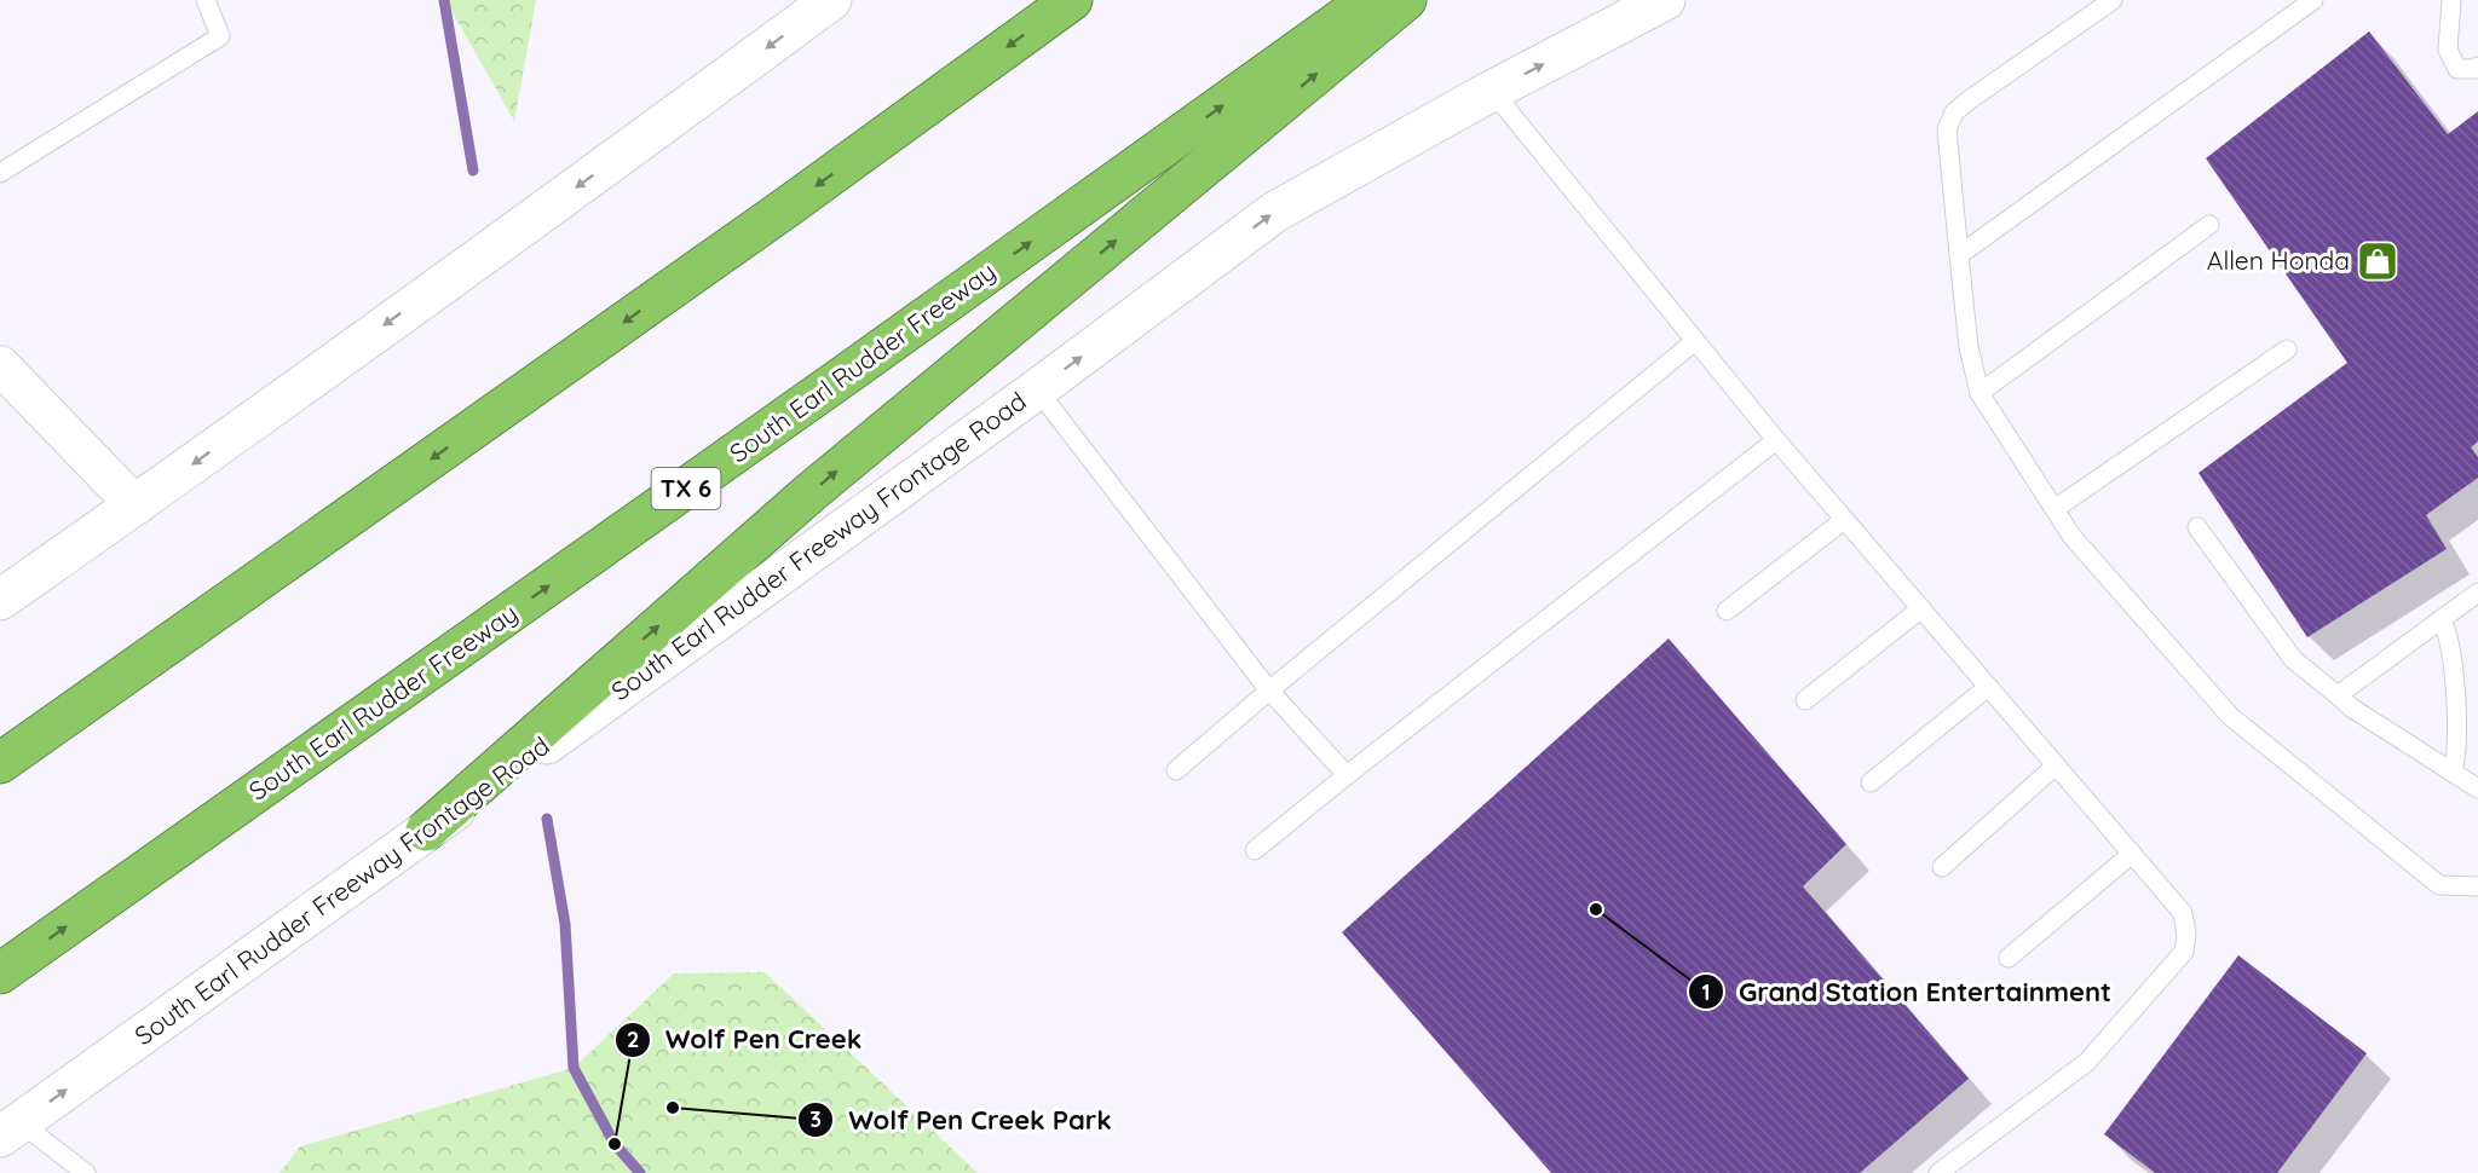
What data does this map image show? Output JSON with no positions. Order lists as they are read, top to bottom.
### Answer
{
  "streets": {
    "highway": ["South Earl Rudder Freeway", "TX 6"],
    "main road": ["South Earl Rudder Freeway Frontage Road"]
  },
  "one_way": ["South Earl Rudder Freeway Frontage Road"],
  "places": {
    "shop": ["Allen Honda"],
    "other": ["Grand Station Entertainment", "Wolf Pen Creek Park", "Wolf Pen Creek"]
  }
}
